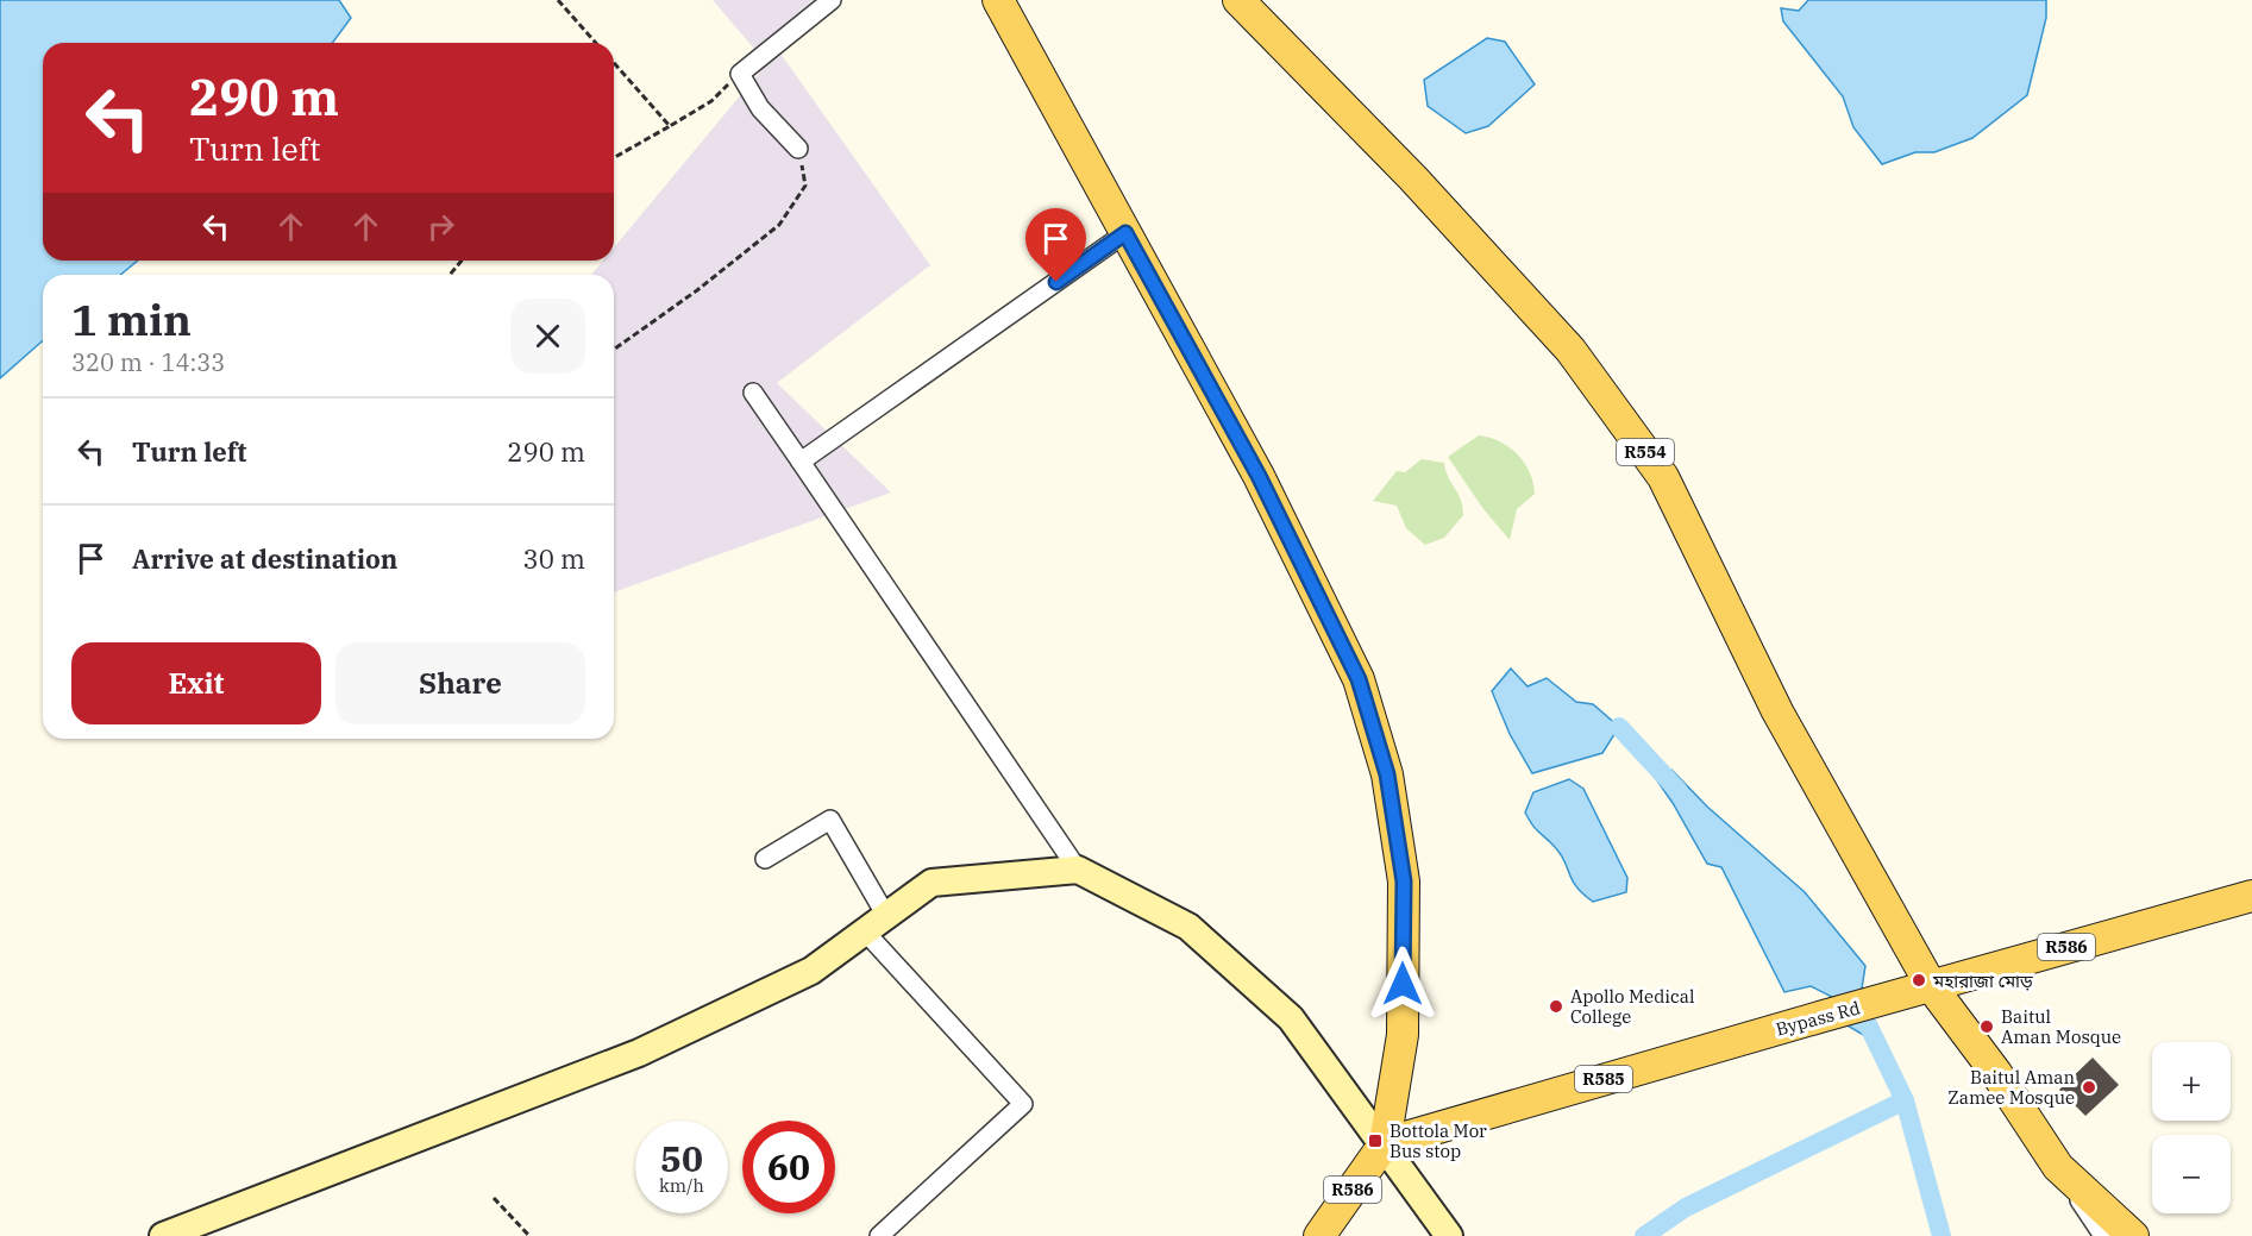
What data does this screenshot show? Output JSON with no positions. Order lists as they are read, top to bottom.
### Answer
{
  "streets": {
    "main road": [
      "R554",
      "R586",
      "Bypass Rd",
      "R585"
    ]
  },
  "crossings": [
    ["R554", "Bypass Rd"],
    ["R586", "Bypass Rd"]
  ],
  "places": {
    "other": [
      "মহারাজা মোড়",
      "Apollo Medical College",
      "Baitul Aman Mosque",
      "Baitul Aman Zamee Mosque"
    ],
    "transit": ["Bottola Mor Bus stop"]
  },
  "page": {
    "turn": ["290 m", "Turn left"],
    "heading": ["1 min", "320 m · 14:33"],
    "list": [
      {
        "name": "Turn left",
        "value": "290 m"
      },
      {
        "name": "Arrive at destination",
        "value": "30 m"
      }
    ],
    "buttons": ["Exit", "Share"],
    "map_buttons": ["+", "−"],
    "speed": "50 km/h",
    "limit": "60"
  }
}
